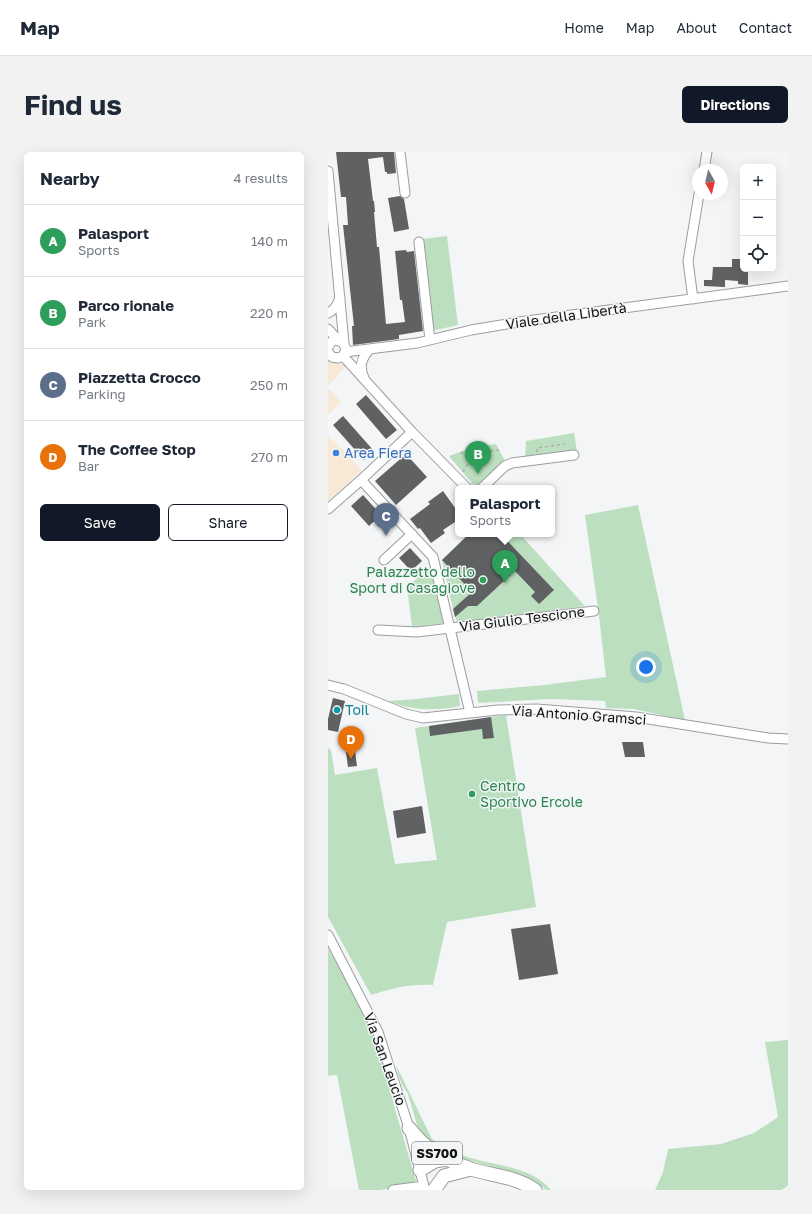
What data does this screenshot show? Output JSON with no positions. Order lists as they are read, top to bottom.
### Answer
{
  "streets": {
    "highway": ["SS700"],
    "street": [
      "Viale della Libertà",
      "Via Giulio Tescione",
      "Via Antonio Gramsci",
      "Via San Leucio"
    ]
  },
  "crossings": [
    ["Via Giulio Tescione", "Via Antonio Gramsci"],
    ["Via San Leucio", "SS700"]
  ],
  "places": [
    "Area Fiera",
    "Palazzetto dello Sport di Casagiove",
    "Toil",
    "Centro Sportivo Ercole"
  ],
  "north": "bottom",
  "page": {
    "header": "Map",
    "nav": [
      "Home",
      "Map",
      "About",
      "Contact"
    ],
    "buttons": [
      "Directions",
      ["Save", "Share"]
    ],
    "title": "Find us",
    "heading": ["Nearby", "4 results"],
    "map_buttons": ["+", "−"],
    "list": [
      {
        "mark": "A",
        "name": "Palasport",
        "note": "Sports",
        "value": "140 m"
      },
      {
        "mark": "B",
        "name": "Parco rionale",
        "note": "Park",
        "value": "220 m"
      },
      {
        "mark": "C",
        "name": "Piazzetta Crocco",
        "note": "Parking",
        "value": "250 m"
      },
      {
        "mark": "D",
        "name": "The Coffee Stop",
        "note": "Bar",
        "value": "270 m"
      }
    ],
    "pins": [
      "B",
      "C",
      "A",
      "D"
    ],
    "popup": ["Palasport", "Sports"]
  }
}
